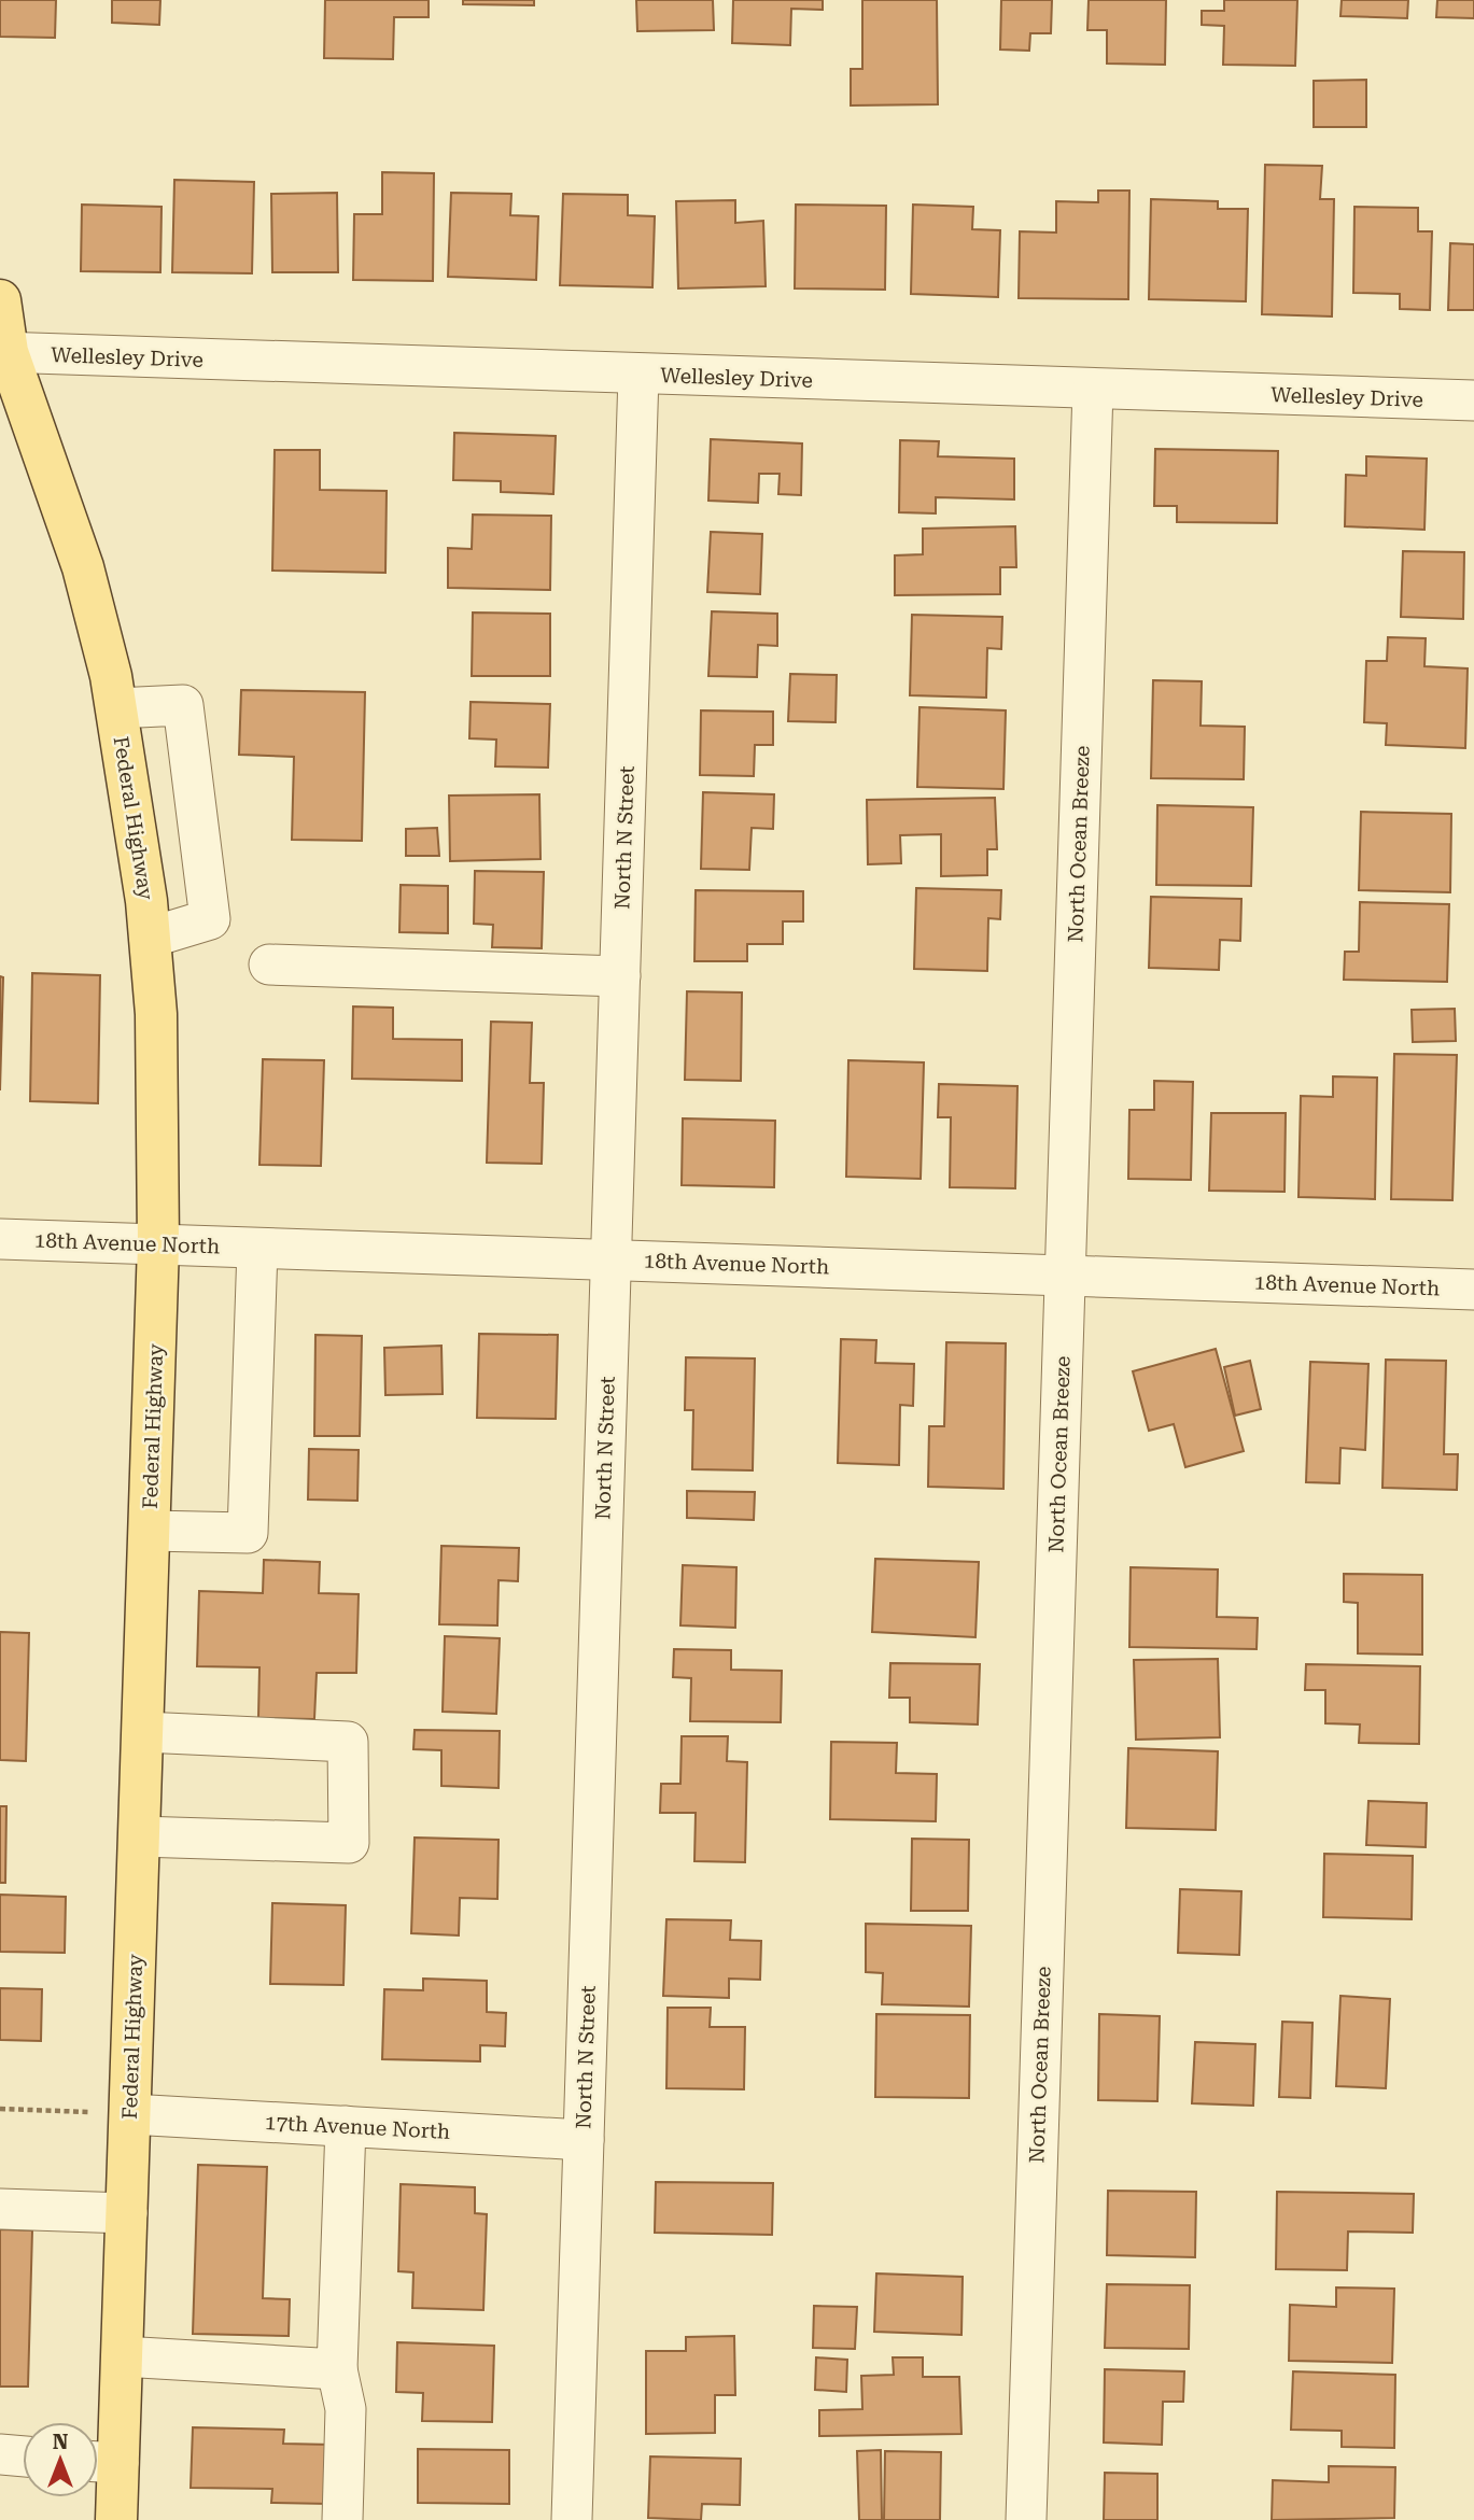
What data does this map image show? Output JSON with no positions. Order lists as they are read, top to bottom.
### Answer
{
  "streets": {
    "main road": ["Federal Highway"],
    "street": [
      "Wellesley Drive",
      "North N Street",
      "North Ocean Breeze",
      "18th Avenue North",
      "17th Avenue North"
    ]
  },
  "crossings": [
    ["Wellesley Drive", "Federal Highway"],
    ["Wellesley Drive", "North N Street"],
    ["Wellesley Drive", "North Ocean Breeze"],
    ["Federal Highway", "18th Avenue North"],
    ["Federal Highway", "17th Avenue North"],
    ["North N Street", "18th Avenue North"],
    ["North N Street", "17th Avenue North"],
    ["North Ocean Breeze", "18th Avenue North"]
  ],
  "north": "top"
}
